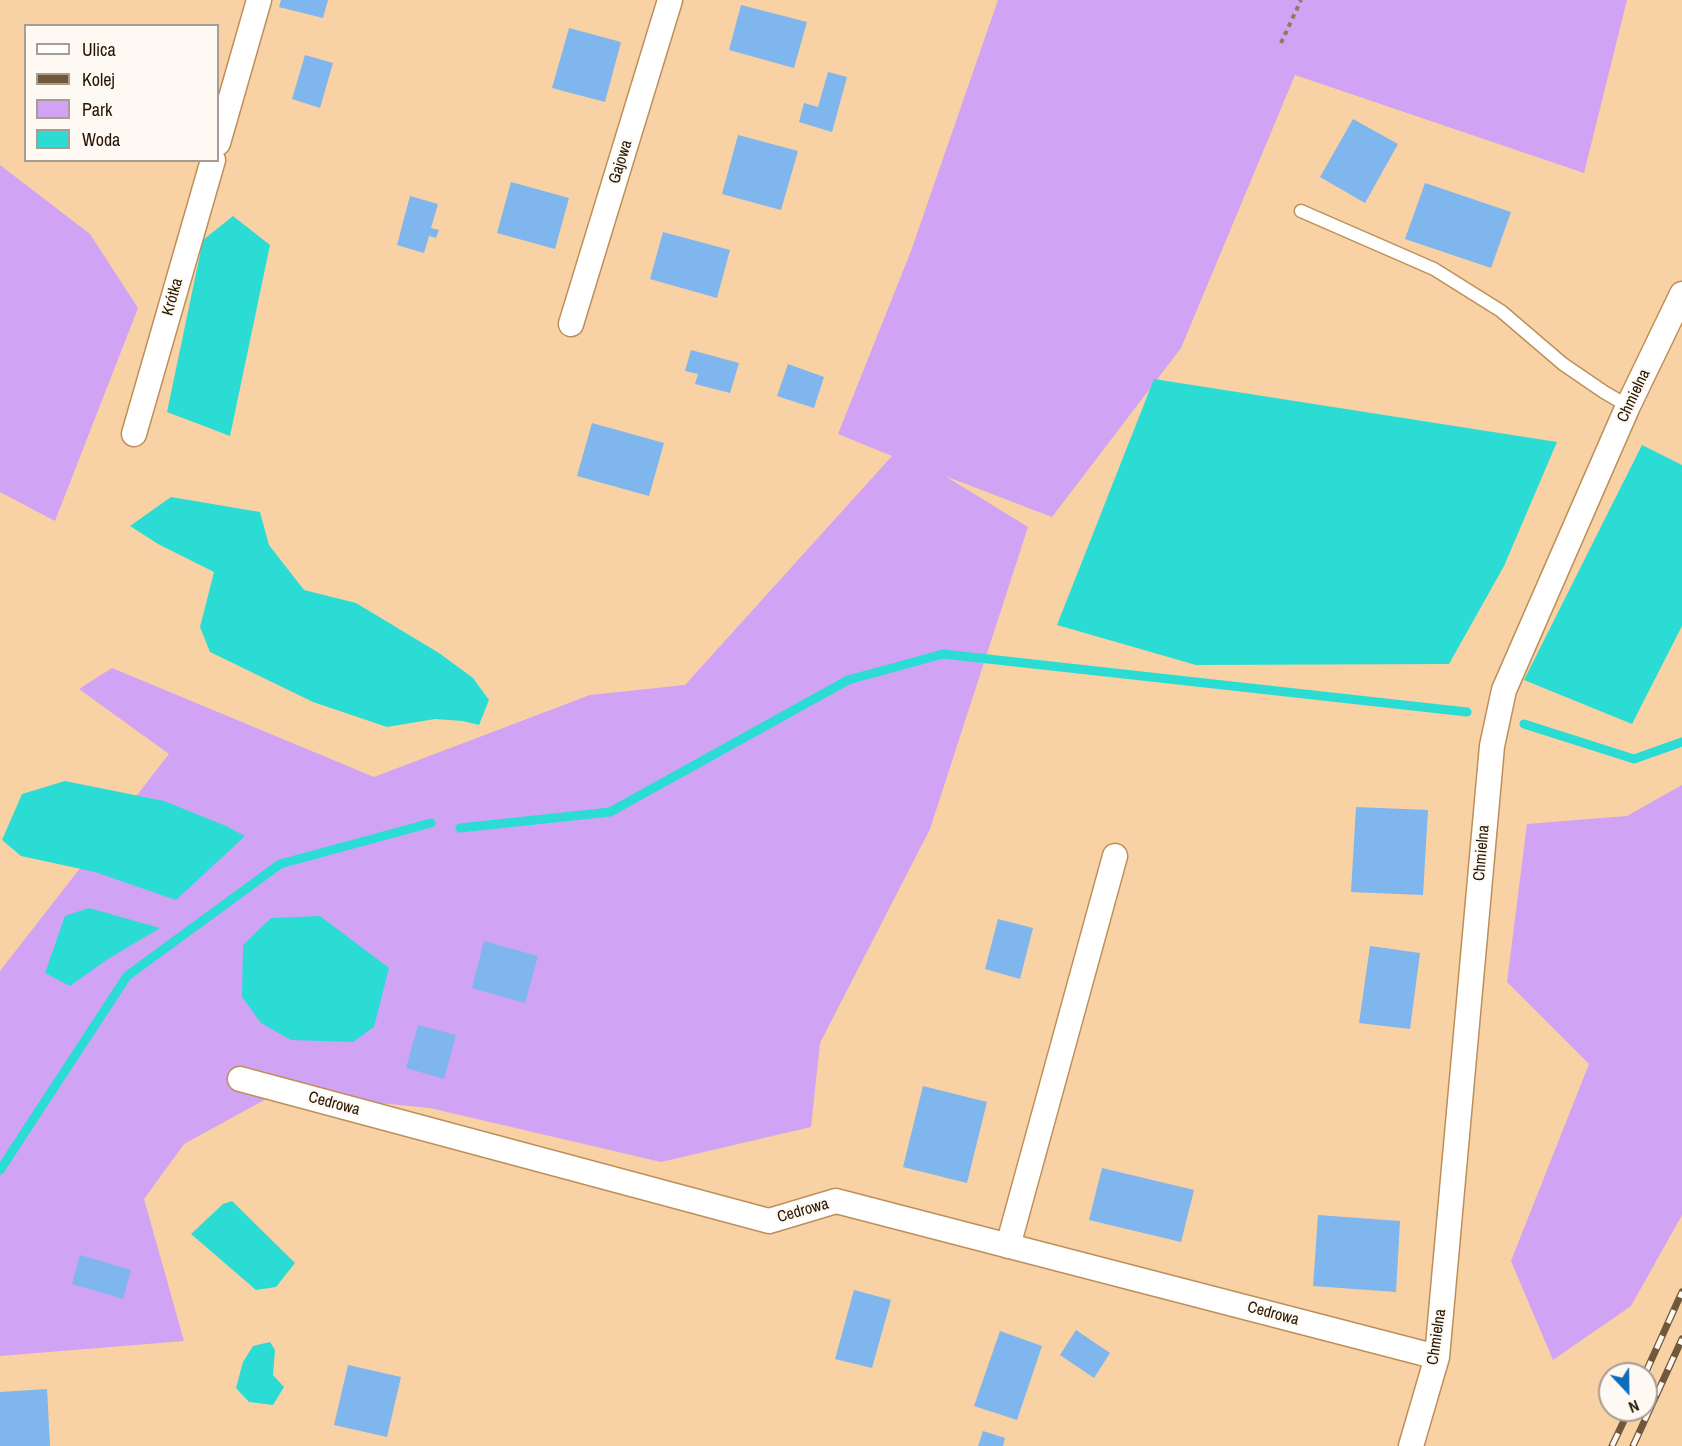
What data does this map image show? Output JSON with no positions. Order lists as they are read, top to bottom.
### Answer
{
  "streets": {
    "street": [
      "Gajowa",
      "Krótka",
      "Chmielna",
      "Cedrowa"
    ]
  },
  "crossings": [
    ["Chmielna", "Cedrowa"]
  ],
  "legend": [
    "Ulica",
    "Kolej",
    "Park",
    "Woda"
  ],
  "north": "bottom"
}
